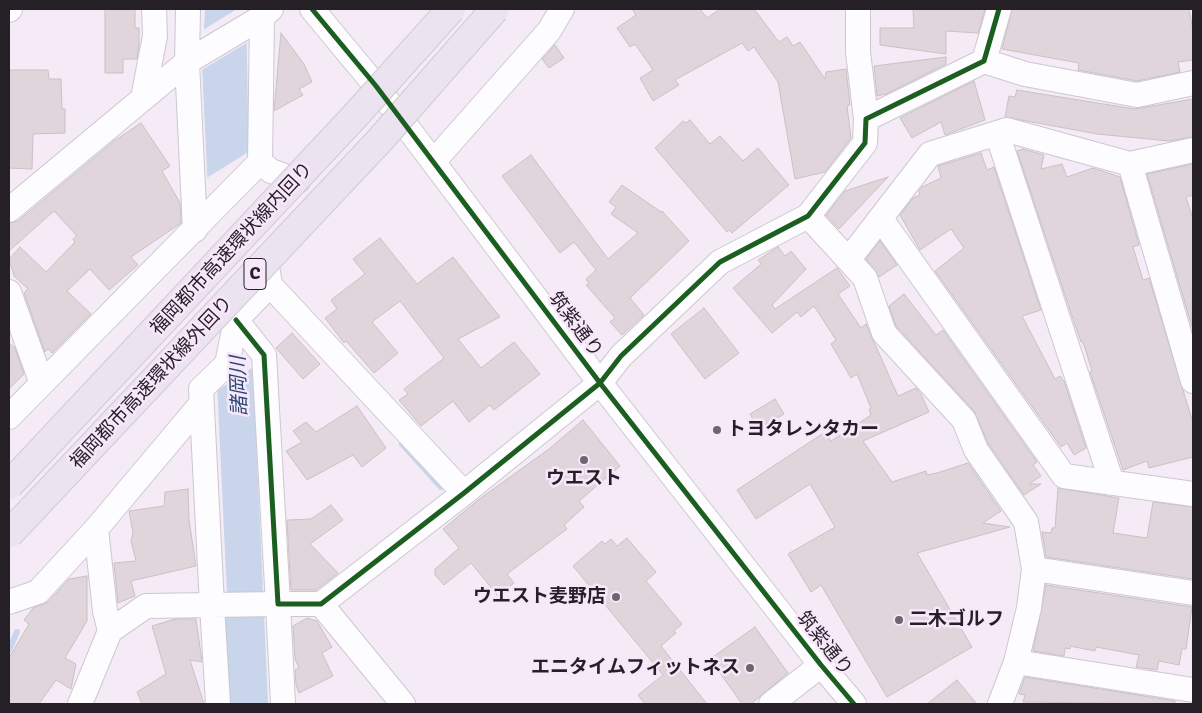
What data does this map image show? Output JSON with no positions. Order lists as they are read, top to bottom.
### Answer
{
  "streets": {
    "highway": ["福岡都市高速環状線内回り", "C", "福岡都市高速環状線外回り"],
    "street": ["筑紫通り"]
  },
  "water": ["諸岡川"],
  "places": [
    "トヨタレンタカー",
    "ウエスト",
    "ウエスト麦野店",
    "二木ゴルフ",
    "エニタイムフィットネス"
  ]
}
